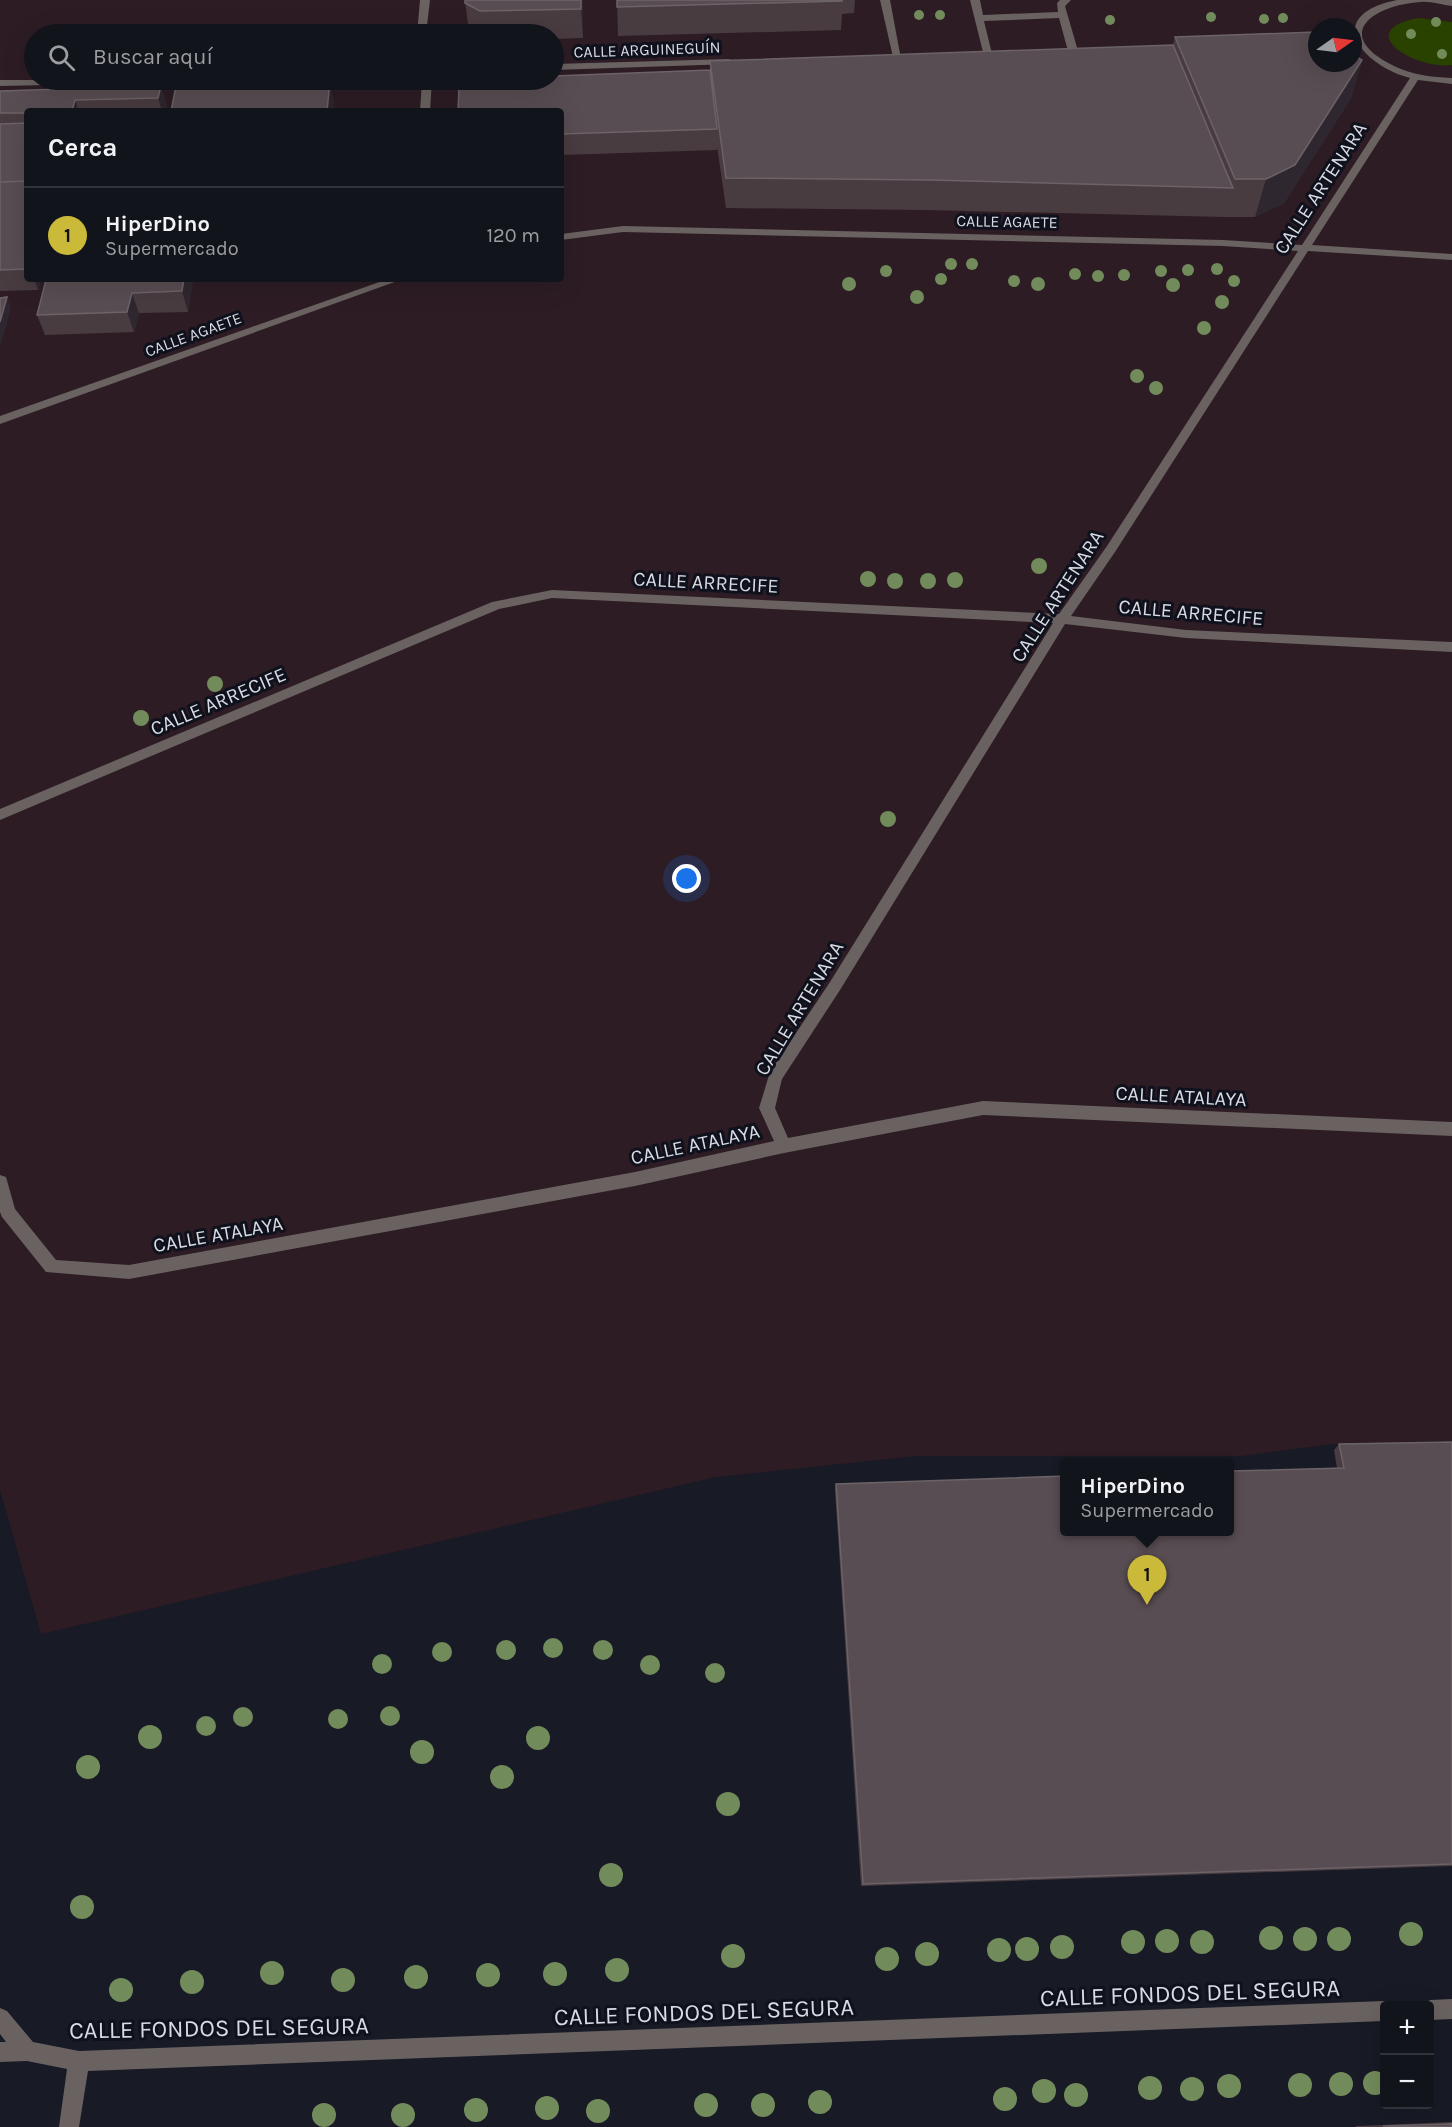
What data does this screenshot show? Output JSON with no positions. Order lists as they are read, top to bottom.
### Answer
{
  "streets": {
    "street": [
      "CALLE ARGUINEGUÍN",
      "CALLE ARTENARA",
      "CALLE AGAETE",
      "CALLE ARRECIFE",
      "CALLE ATALAYA",
      "CALLE FONDOS DEL SEGURA"
    ]
  },
  "crossings": [
    ["CALLE ARTENARA", "CALLE AGAETE"],
    ["CALLE ARTENARA", "CALLE ARRECIFE"],
    ["CALLE ARTENARA", "CALLE ATALAYA"]
  ],
  "north": "right",
  "page": {
    "search": "Buscar aquí",
    "heading": "Cerca",
    "list": [
      {
        "mark": "1",
        "name": "HiperDino",
        "note": "Supermercado",
        "value": "120 m"
      }
    ],
    "popup": ["HiperDino", "Supermercado"],
    "pins": "1",
    "map_buttons": ["+", "−"]
  }
}
